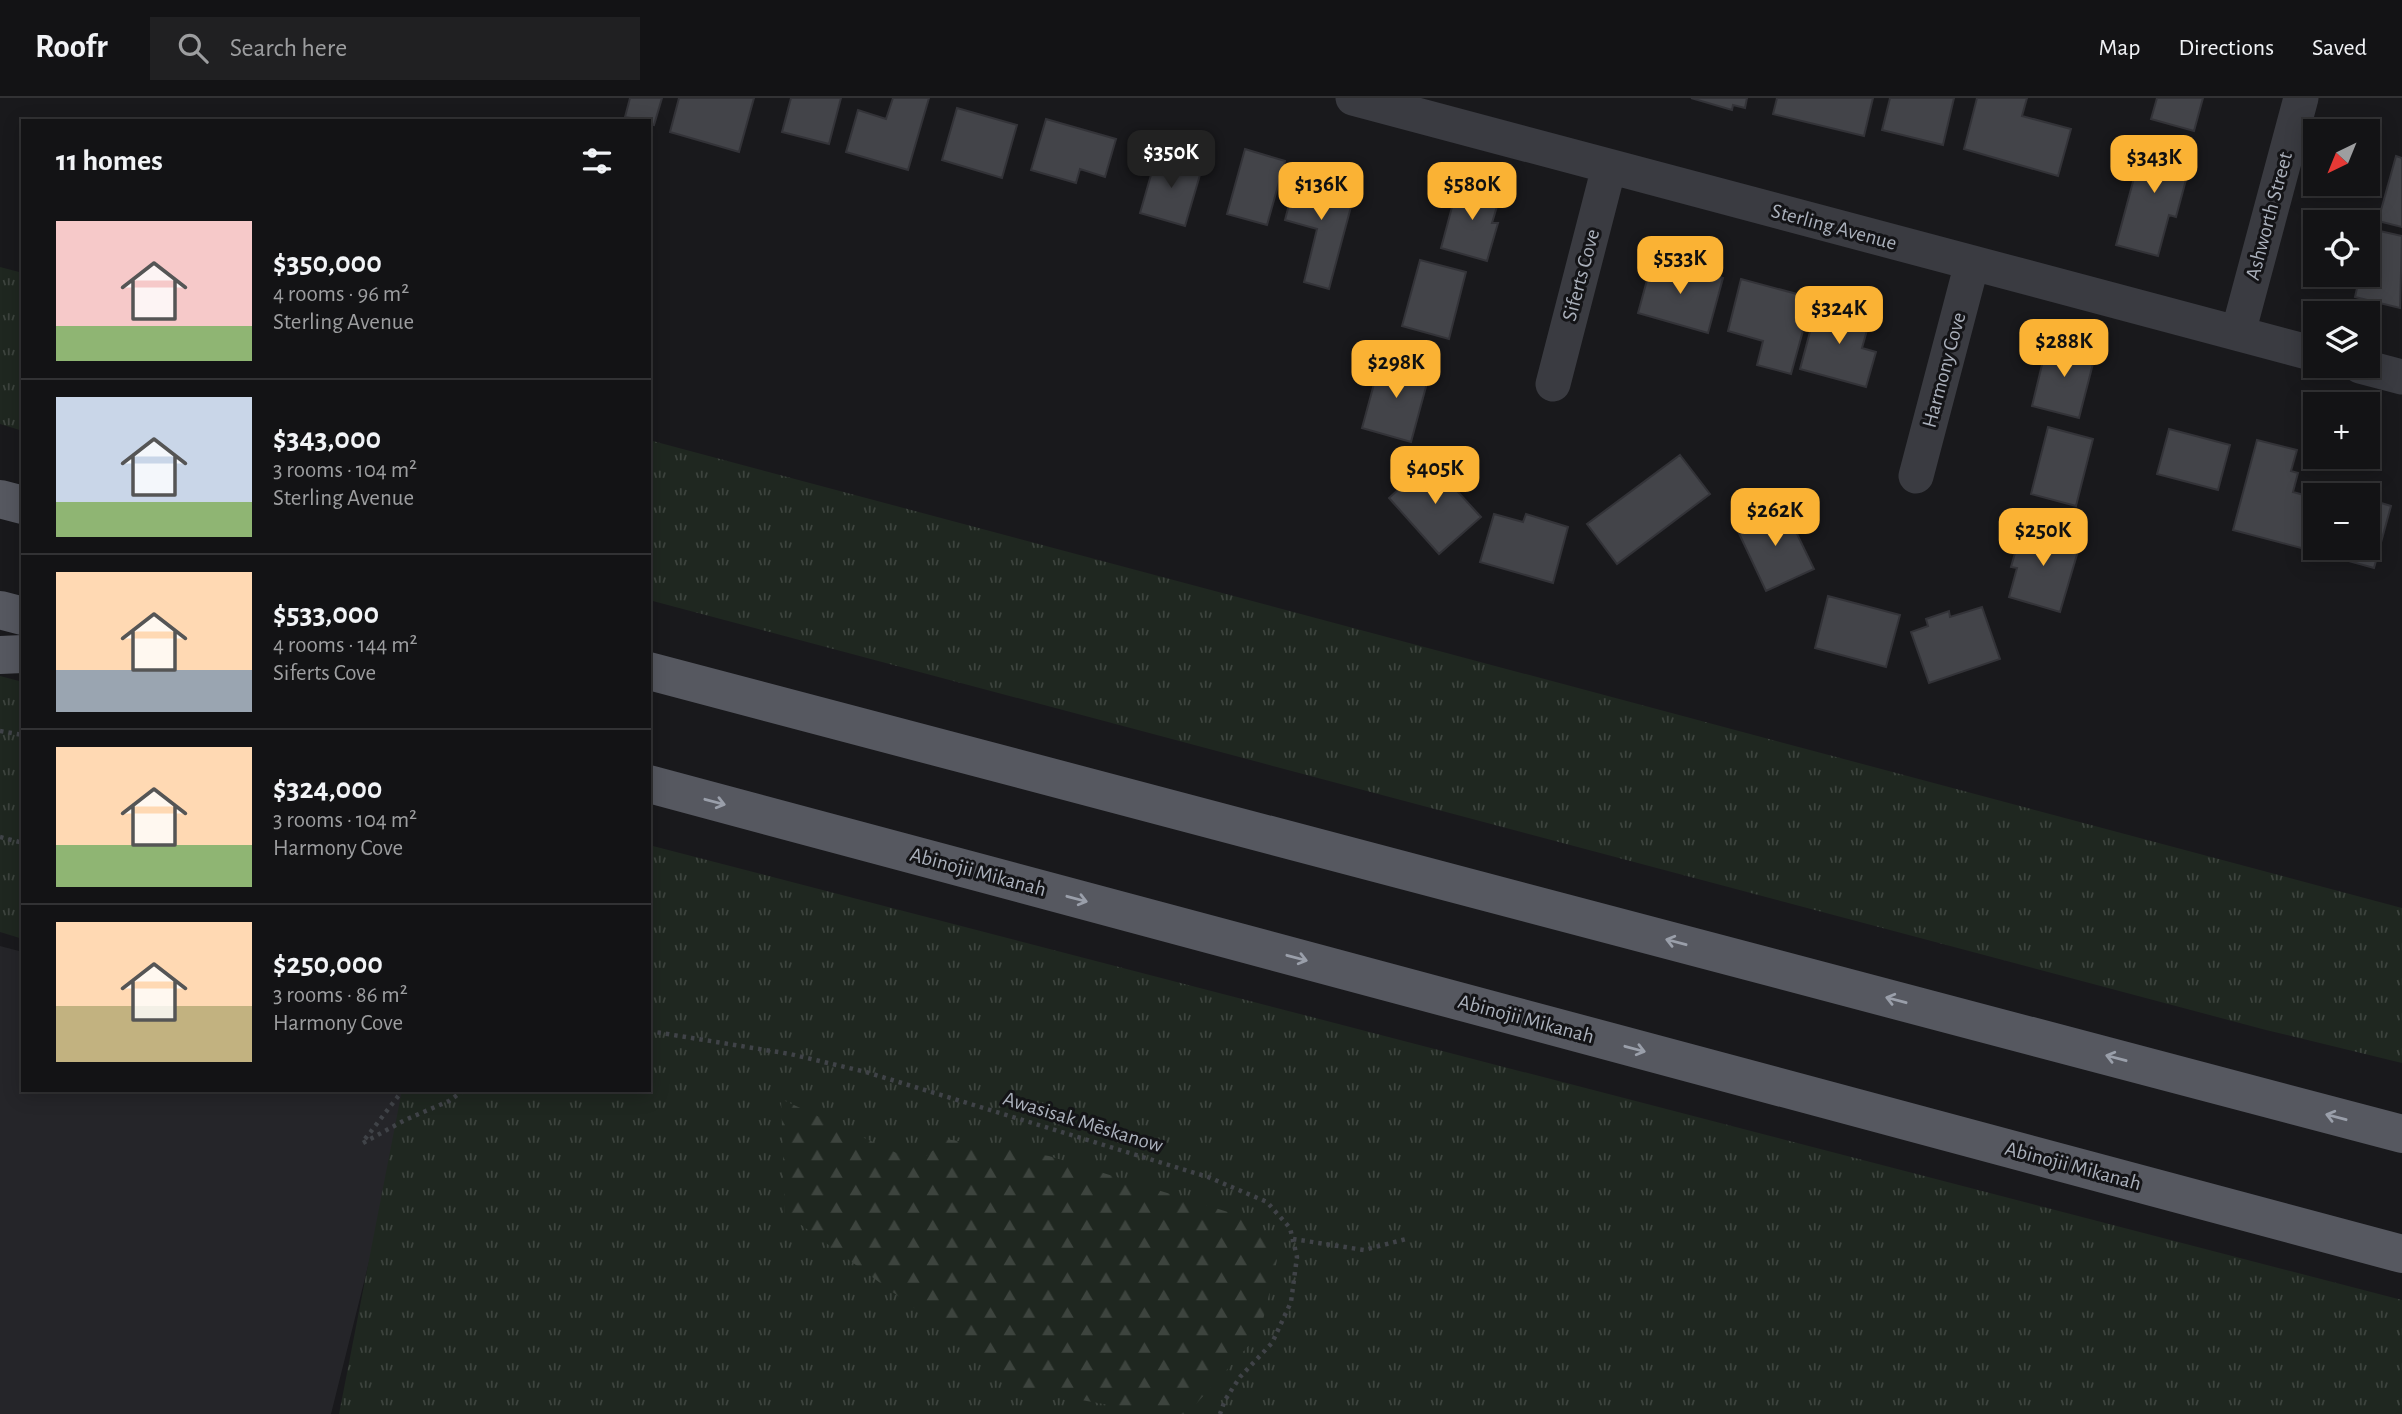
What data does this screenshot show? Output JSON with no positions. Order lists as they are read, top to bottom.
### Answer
{
  "streets": {
    "main road": ["Abinojii Mikanah"],
    "street": [
      "Ashworth Street",
      "Sterling Avenue",
      "Siferts Cove",
      "Harmony Cove"
    ],
    "path": ["Awasisak Mēskanow"]
  },
  "crossings": [
    ["Ashworth Street", "Sterling Avenue"],
    ["Sterling Avenue", "Siferts Cove"],
    ["Sterling Avenue", "Harmony Cove"]
  ],
  "north": "bottom left",
  "page": {
    "header": "Roofr",
    "search": "Search here",
    "nav": ["Map", "Directions", "Saved"],
    "map_buttons": ["+", "−"],
    "heading": "11 homes",
    "price": [
      "$350K",
      "$343K",
      "$136K",
      "$580K",
      "$533K",
      "$324K",
      "$288K",
      "$298K",
      "$405K",
      "$262K",
      "$250K"
    ],
    "list": [
      {
        "name": "$350,000",
        "note": "4 rooms · 96 m² · Sterling Avenue"
      },
      {
        "name": "$343,000",
        "note": "3 rooms · 104 m² · Sterling Avenue"
      },
      {
        "name": "$533,000",
        "note": "4 rooms · 144 m² · Siferts Cove"
      },
      {
        "name": "$324,000",
        "note": "3 rooms · 104 m² · Harmony Cove"
      },
      {
        "name": "$250,000",
        "note": "3 rooms · 86 m² · Harmony Cove"
      }
    ]
  }
}
